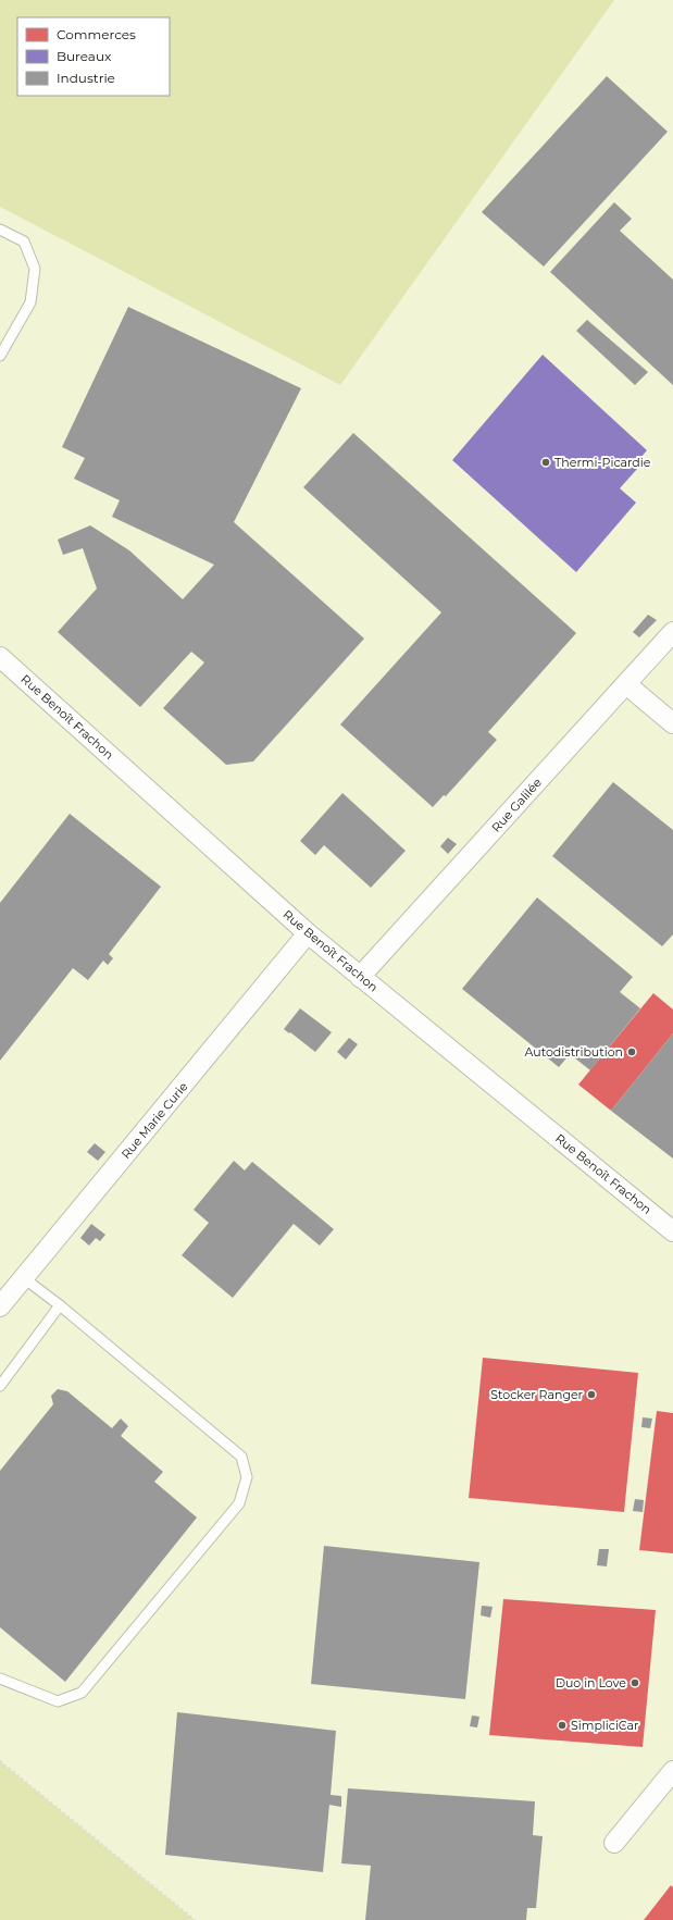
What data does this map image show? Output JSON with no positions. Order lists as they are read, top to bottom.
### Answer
{
  "streets": {
    "street": ["Rue Benoît Frachon", "Rue Galilée", "Rue Marie Curie"]
  },
  "crossings": [
    ["Rue Benoît Frachon", "Rue Galilée"],
    ["Rue Benoît Frachon", "Rue Marie Curie"]
  ],
  "places": [
    "Thermi-Picardie",
    "Autodistribution",
    "Stocker Ranger",
    "Duo in Love",
    "SimpliciCar"
  ],
  "legend": ["Commerces", "Bureaux", "Industrie"]
}
